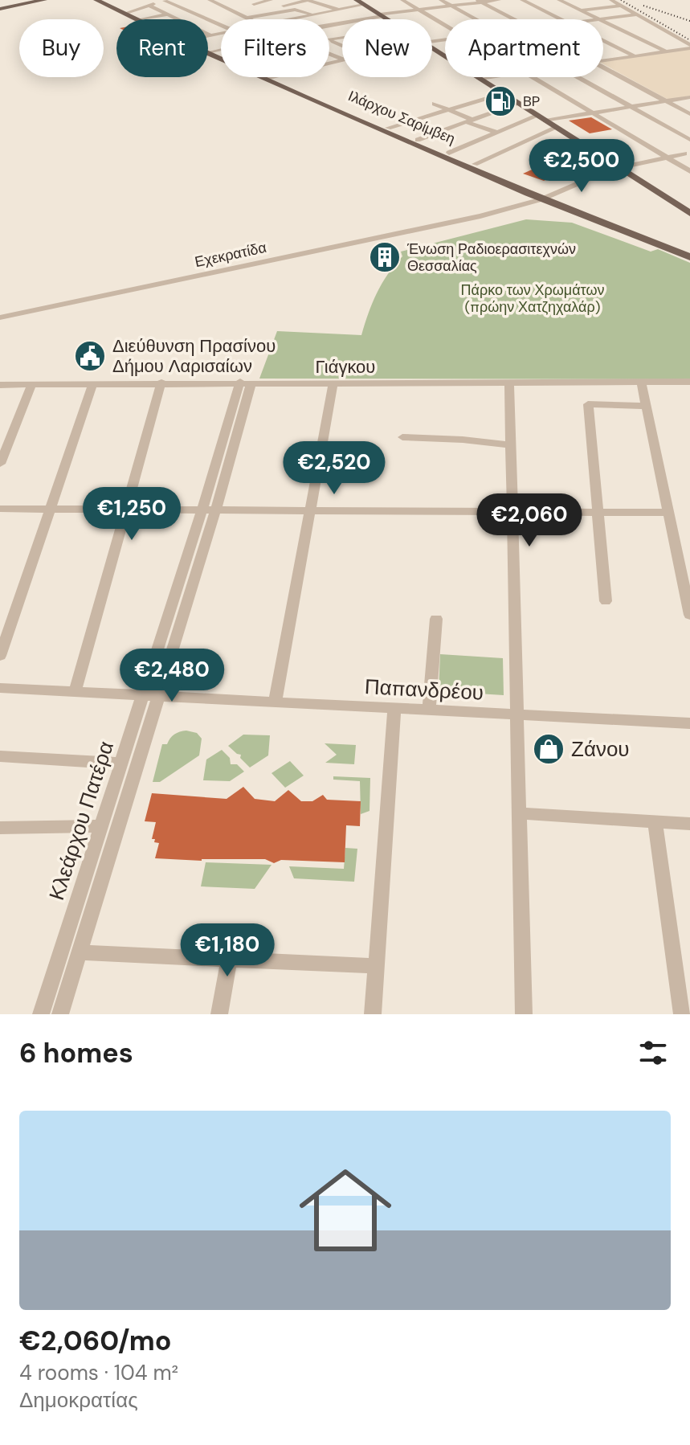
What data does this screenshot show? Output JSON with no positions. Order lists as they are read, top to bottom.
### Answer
{
  "streets": {
    "main road": ["Ιλάρχου Σαρίμβεη"],
    "street": [
      "Εχεκρατίδα",
      "Γιάγκου",
      "Παπανδρέου",
      "Κλεάρχου Πατέρα"
    ]
  },
  "crossings": [
    ["Ιλάρχου Σαρίμβεη", "Εχεκρατίδα"],
    ["Γιάγκου", "Κλεάρχου Πατέρα"],
    ["Παπανδρέου", "Κλεάρχου Πατέρα"]
  ],
  "parks": ["Πάρκο των Χρωμάτων (πρώην Χατζηχαλάρ)"],
  "places": {
    "fuel station": ["BP"],
    "building": ["Ένωση Ραδιοερασιτεχνών Θεσσαλίας"],
    "public building": ["Διεύθυνση Πρασίνου Δήμου Λαρισαίων"],
    "shop": ["Ζάνου"]
  },
  "page": {
    "chip": [
      "Buy",
      "Rent",
      "Filters",
      "New",
      "Apartment"
    ],
    "price": [
      "€2,500",
      "€2,520",
      "€1,250",
      "€2,060",
      "€2,480",
      "€1,180"
    ],
    "heading": "6 homes",
    "list": [
      {
        "name": "€2,060/mo",
        "note": "4 rooms · 104 m² · Δημοκρατίας"
      }
    ]
  }
}
